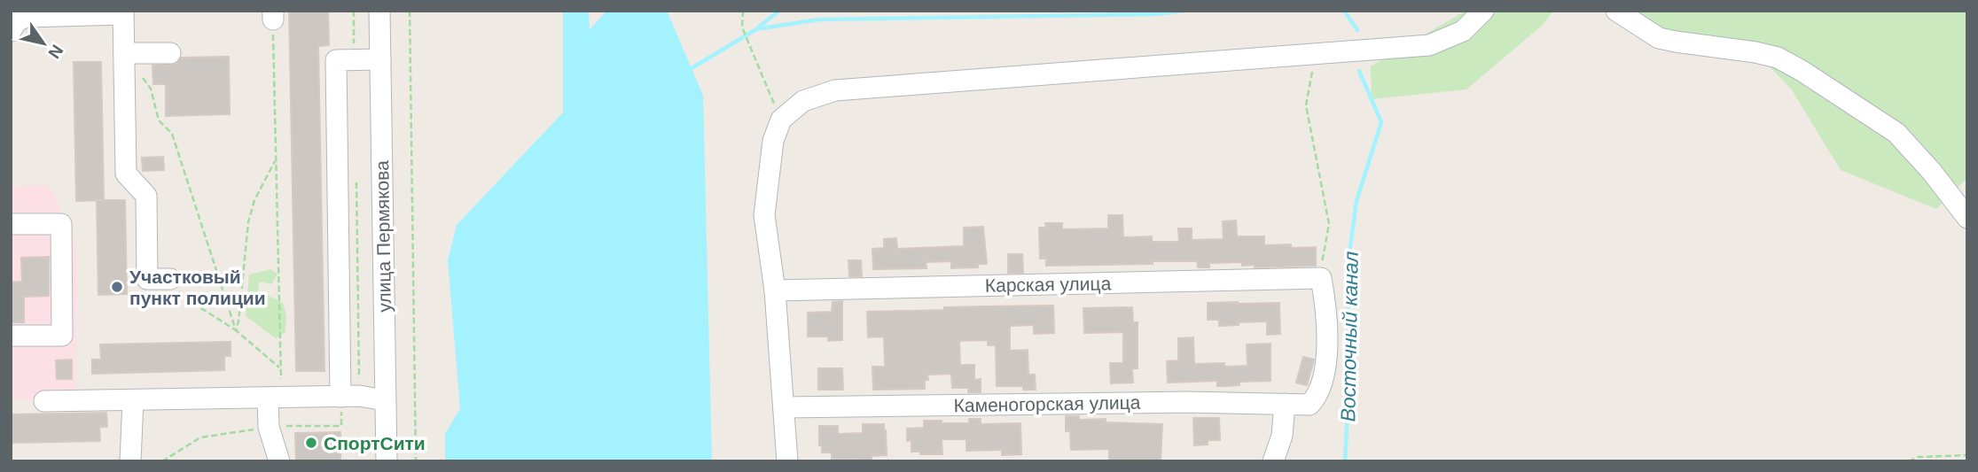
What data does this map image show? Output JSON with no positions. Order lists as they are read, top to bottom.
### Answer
{
  "streets": {
    "street": ["улица Пермякова", "Карская улица", "Каменогорская улица"]
  },
  "crossings": [
    ["Карская улица", "Каменогорская улица"]
  ],
  "water": ["Восточный канал"],
  "places": ["Участковый пункт полиции", "СпортСити"],
  "north": "bottom right"
}
